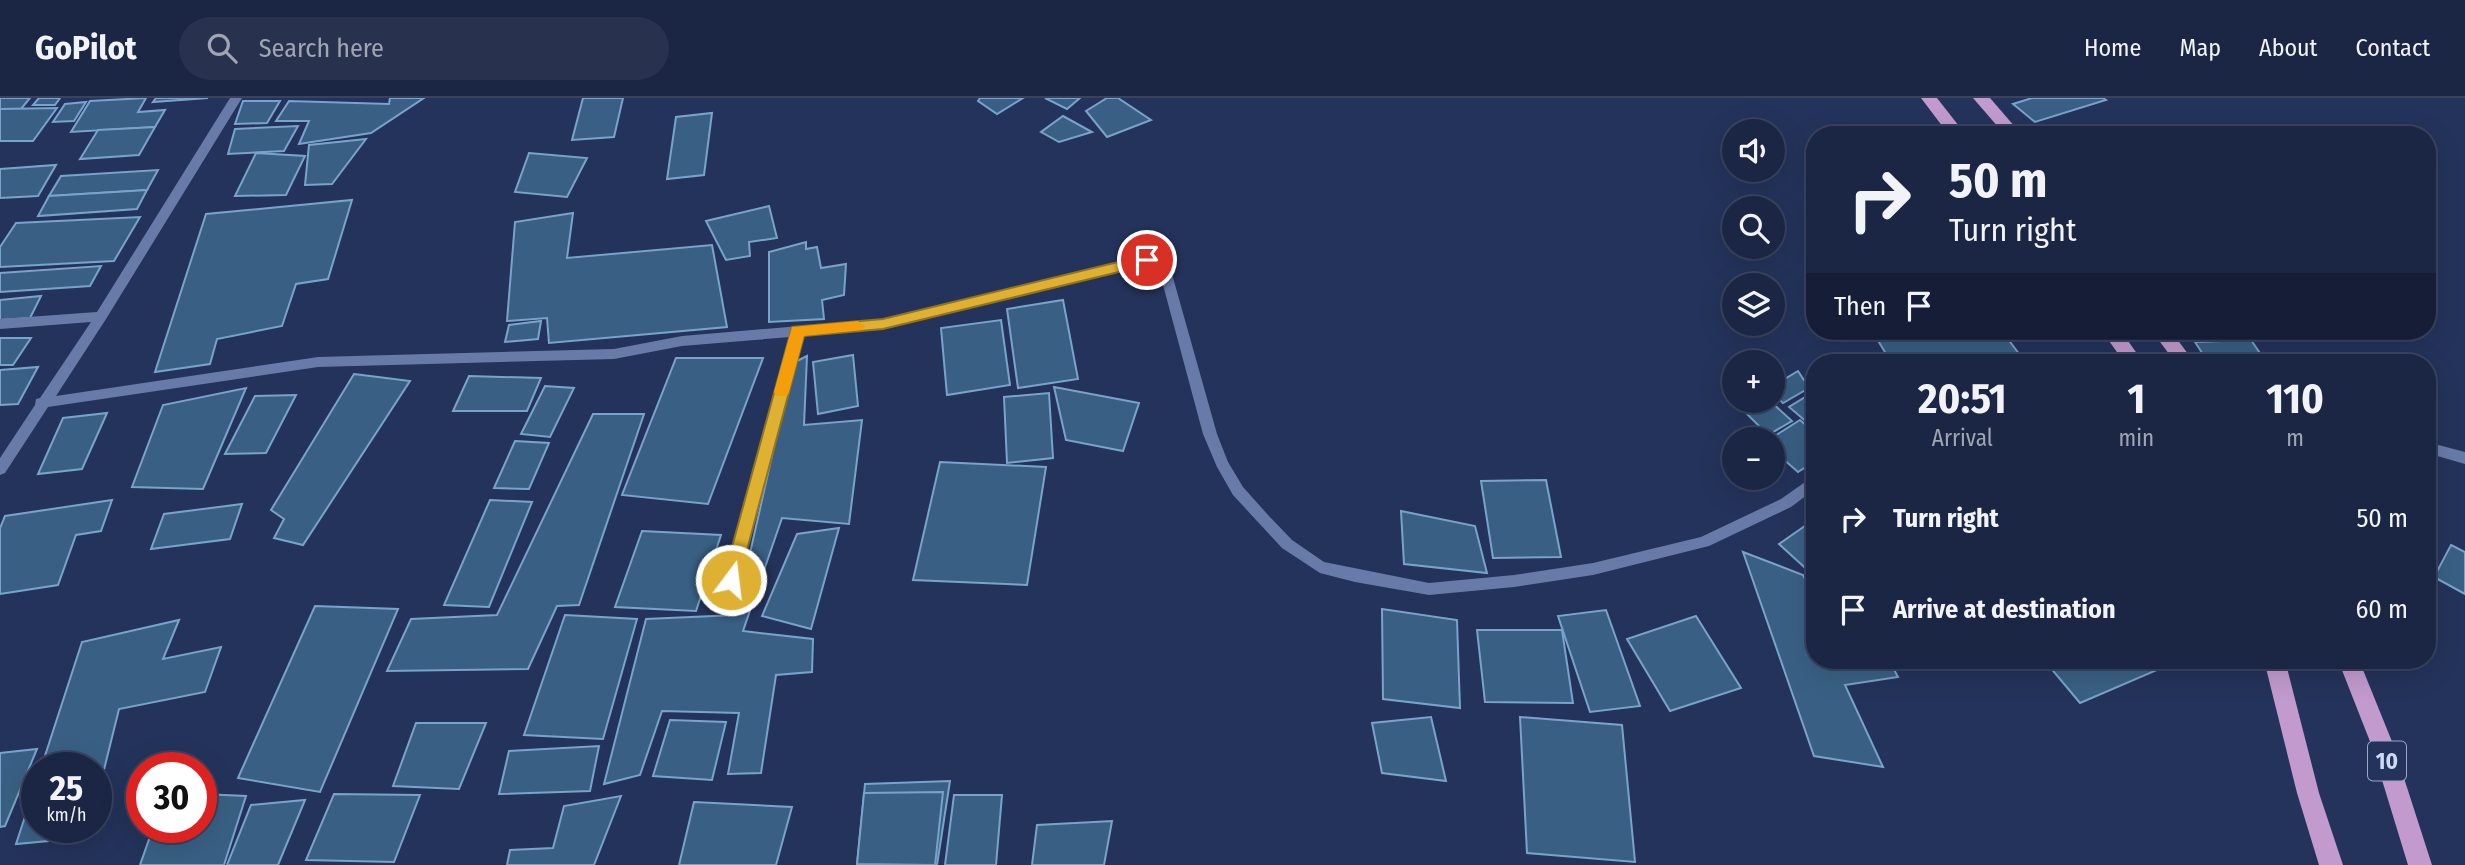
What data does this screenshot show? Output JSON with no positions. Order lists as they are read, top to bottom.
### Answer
{
  "streets": {
    "highway": ["10"]
  },
  "page": {
    "header": "GoPilot",
    "search": "Search here",
    "nav": [
      "Home",
      "Map",
      "About",
      "Contact"
    ],
    "map_buttons": ["+", "−"],
    "turn": ["50 m", "Turn right"],
    "then": "Then",
    "eta": [
      "20:51",
      "Arrival",
      "1",
      "min",
      "110",
      "m"
    ],
    "list": [
      {
        "name": "Turn right",
        "value": "50 m"
      },
      {
        "name": "Arrive at destination",
        "value": "60 m"
      }
    ],
    "speed": "25 km/h",
    "limit": "30"
  }
}
